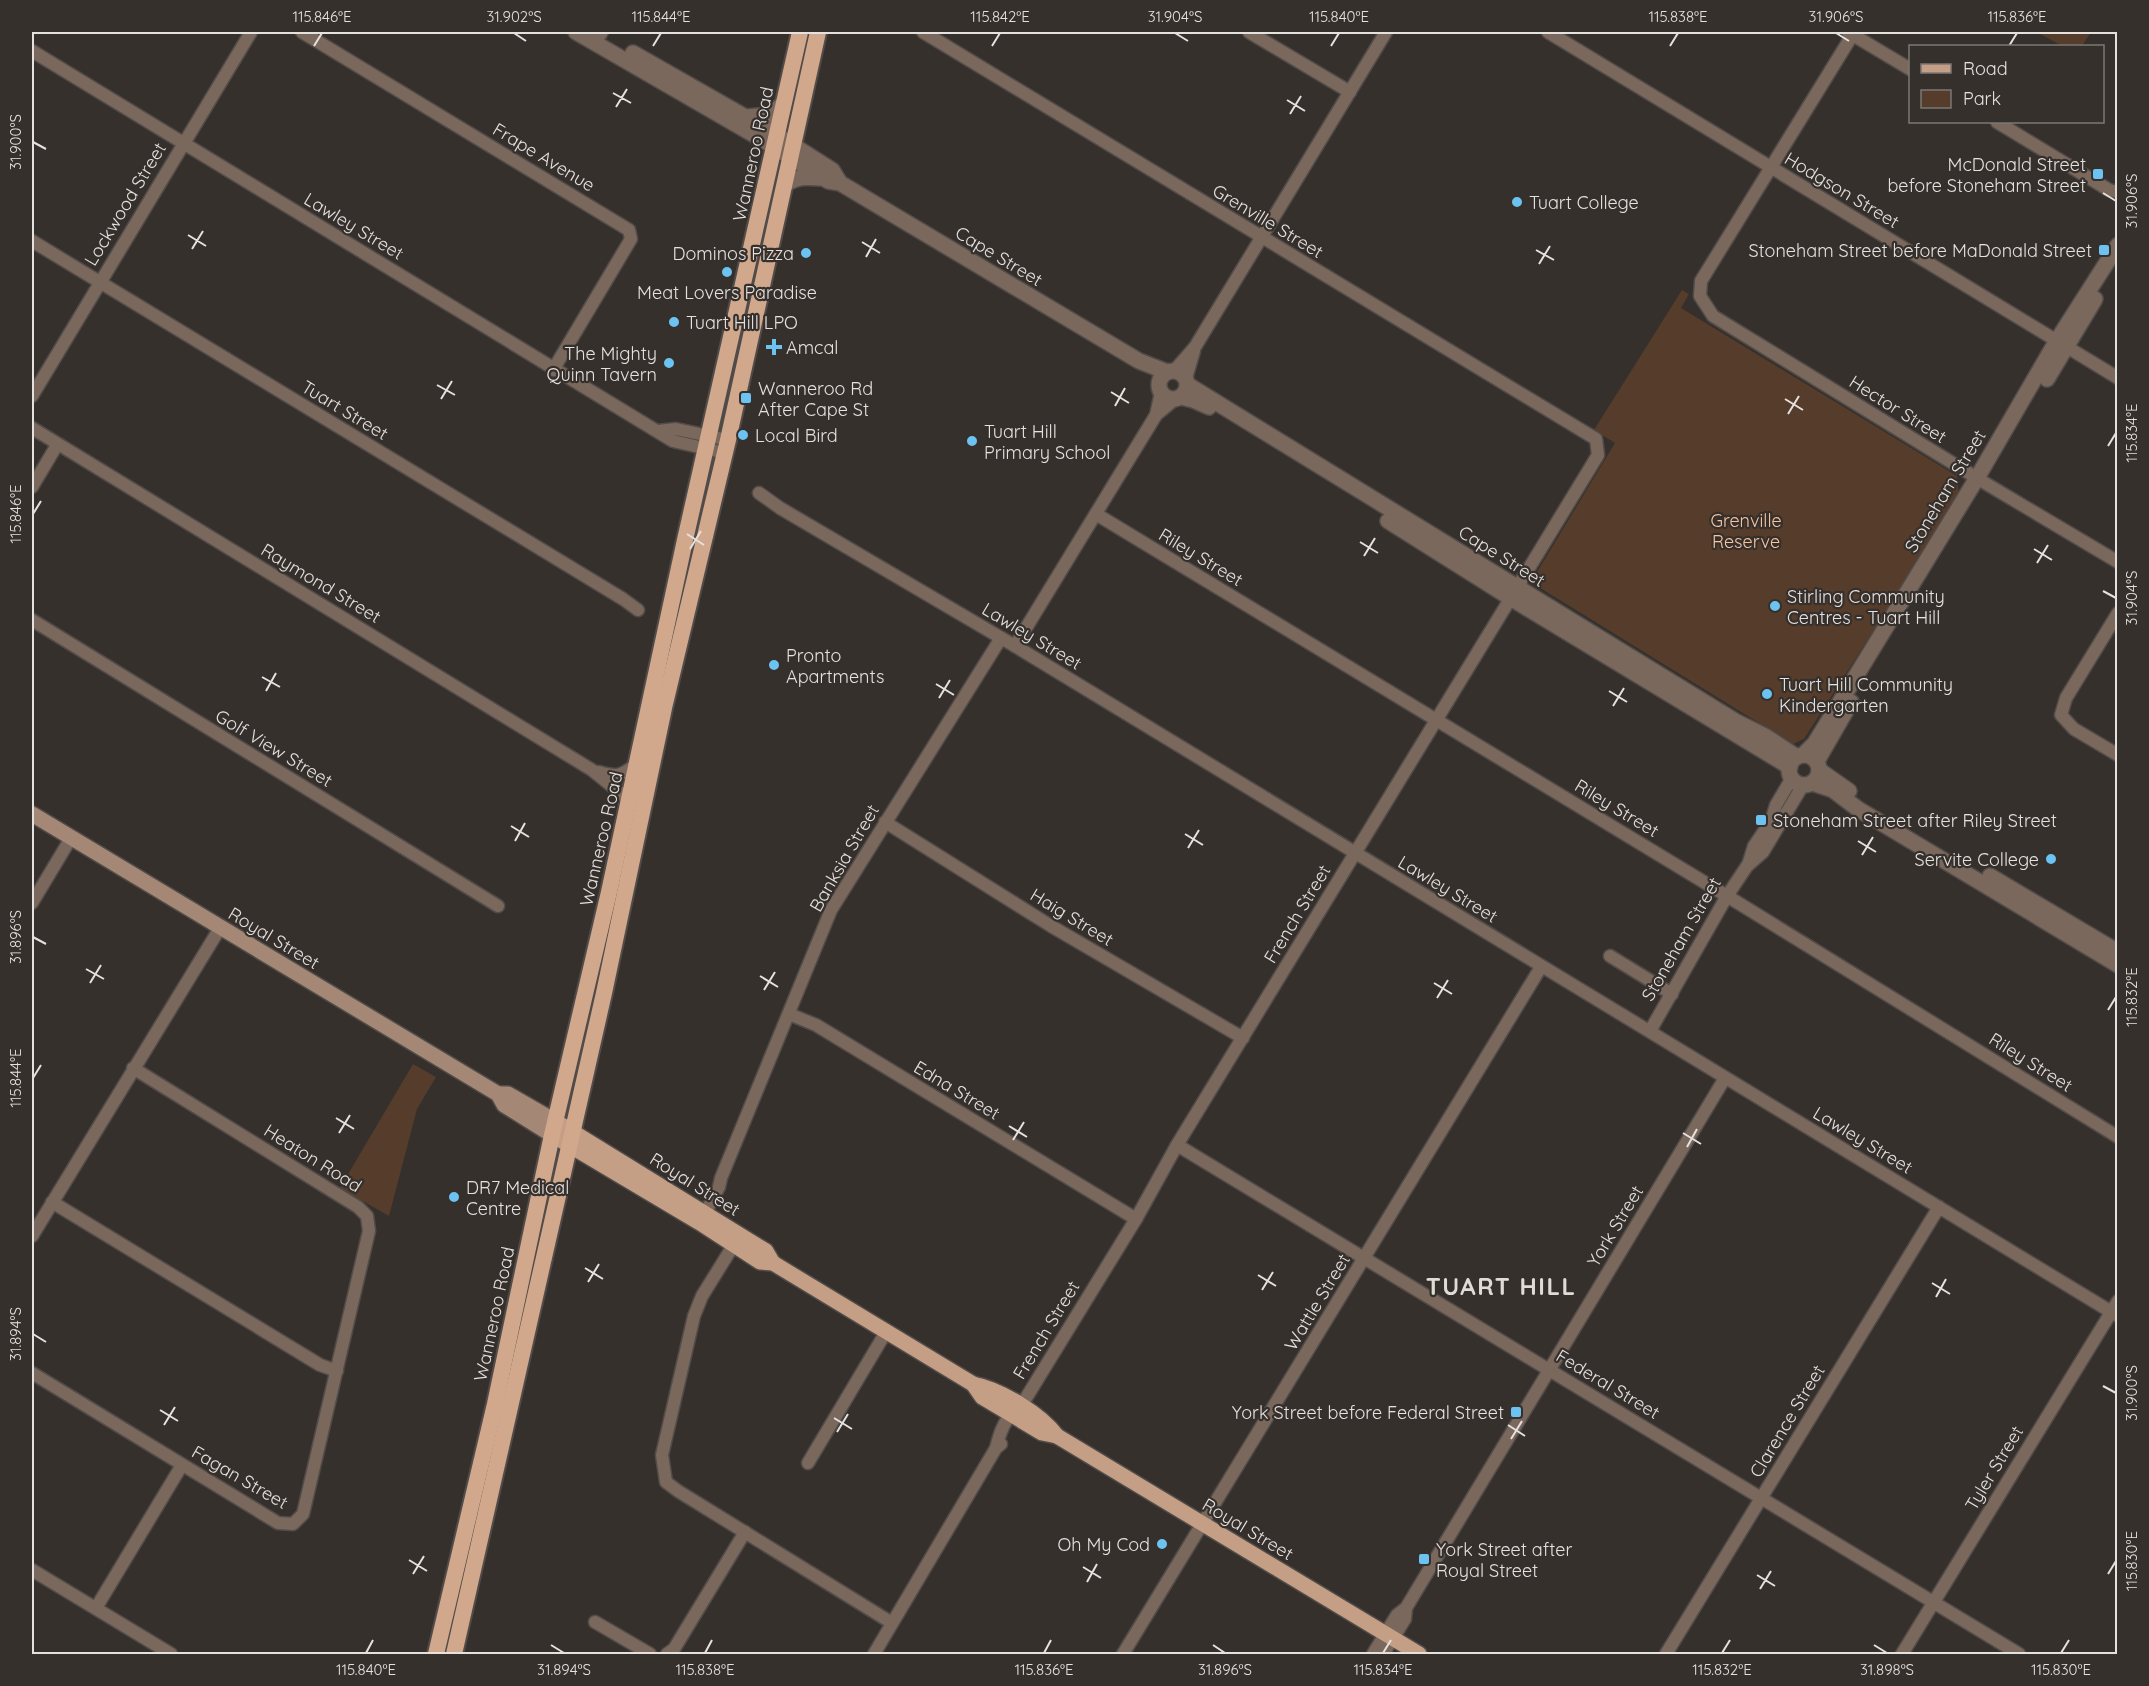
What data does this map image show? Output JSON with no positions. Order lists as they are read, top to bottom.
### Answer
{
  "streets": {
    "highway": ["Wanneroo Road"],
    "main road": ["Royal Street"],
    "street": [
      "Frape Avenue",
      "Hodgson Street",
      "Lockwood Street",
      "Grenville Street",
      "Lawley Street",
      "Cape Street",
      "Hector Street",
      "Tuart Street",
      "Stoneham Street",
      "Riley Street",
      "Raymond Street",
      "Golf View Street",
      "Banksia Street",
      "French Street",
      "Haig Street",
      "Edna Street",
      "Heaton Road",
      "York Street",
      "Wattle Street",
      "Federal Street",
      "Clarence Street",
      "Tyler Street",
      "Fagan Street"
    ]
  },
  "crossings": [
    ["Wanneroo Road", "Lawley Street"],
    ["Wanneroo Road", "Cape Street"],
    ["Wanneroo Road", "Raymond Street"],
    ["Wanneroo Road", "Royal Street"],
    ["Frape Avenue", "Lawley Street"],
    ["Hodgson Street", "Hector Street"],
    ["Hodgson Street", "Stoneham Street"],
    ["Lockwood Street", "Lawley Street"],
    ["Lockwood Street", "Tuart Street"],
    ["Grenville Street", "French Street"],
    ["Lawley Street", "Stoneham Street"],
    ["Lawley Street", "Banksia Street"],
    ["Lawley Street", "French Street"],
    ["Lawley Street", "York Street"],
    ["Lawley Street", "Wattle Street"],
    ["Lawley Street", "Clarence Street"],
    ["Lawley Street", "Tyler Street"],
    ["Cape Street", "Stoneham Street"],
    ["Cape Street", "French Street"],
    ["Hector Street", "Stoneham Street"],
    ["Stoneham Street", "Riley Street"],
    ["Riley Street", "French Street"],
    ["Banksia Street", "Haig Street"],
    ["Banksia Street", "Royal Street"],
    ["Banksia Street", "Edna Street"],
    ["French Street", "Haig Street"],
    ["French Street", "Royal Street"],
    ["French Street", "Edna Street"],
    ["French Street", "Federal Street"],
    ["Royal Street", "York Street"],
    ["Royal Street", "Wattle Street"],
    ["Heaton Road", "Fagan Street"],
    ["York Street", "Federal Street"],
    ["Wattle Street", "Federal Street"],
    ["Federal Street", "Clarence Street"],
    ["Federal Street", "Tyler Street"]
  ],
  "districts": ["TUART HILL"],
  "parks": ["Grenville Reserve"],
  "places": {
    "transit": [
      "McDonald Street before Stoneham Street",
      "Stoneham Street before MaDonald Street",
      "Wanneroo Rd After Cape St",
      "Stoneham Street after Riley Street",
      "York Street before Federal Street",
      "York Street after Royal Street"
    ],
    "other": [
      "Tuart College",
      "Dominos Pizza",
      "Meat Lovers Paradise",
      "Tuart Hill LPO",
      "The Mighty Quinn Tavern",
      "Local Bird",
      "Tuart Hill Primary School",
      "Stirling Community Centres - Tuart Hill",
      "Pronto Apartments",
      "Tuart Hill Community Kindergarten",
      "Servite College",
      "DR7 Medical Centre",
      "Oh My Cod"
    ],
    "health": ["Amcal"]
  },
  "legend": ["Road", "Park"],
  "coordinates": [
    "115.846°E",
    "31.902°S",
    "115.844°E",
    "115.842°E",
    "31.904°S",
    "115.840°E",
    "115.838°E",
    "31.906°S",
    "115.836°E",
    "31.900°S",
    "115.834°E",
    "31.896°S",
    "115.832°E",
    "31.894°S",
    "115.830°E",
    "31.898°S"
  ]
}
